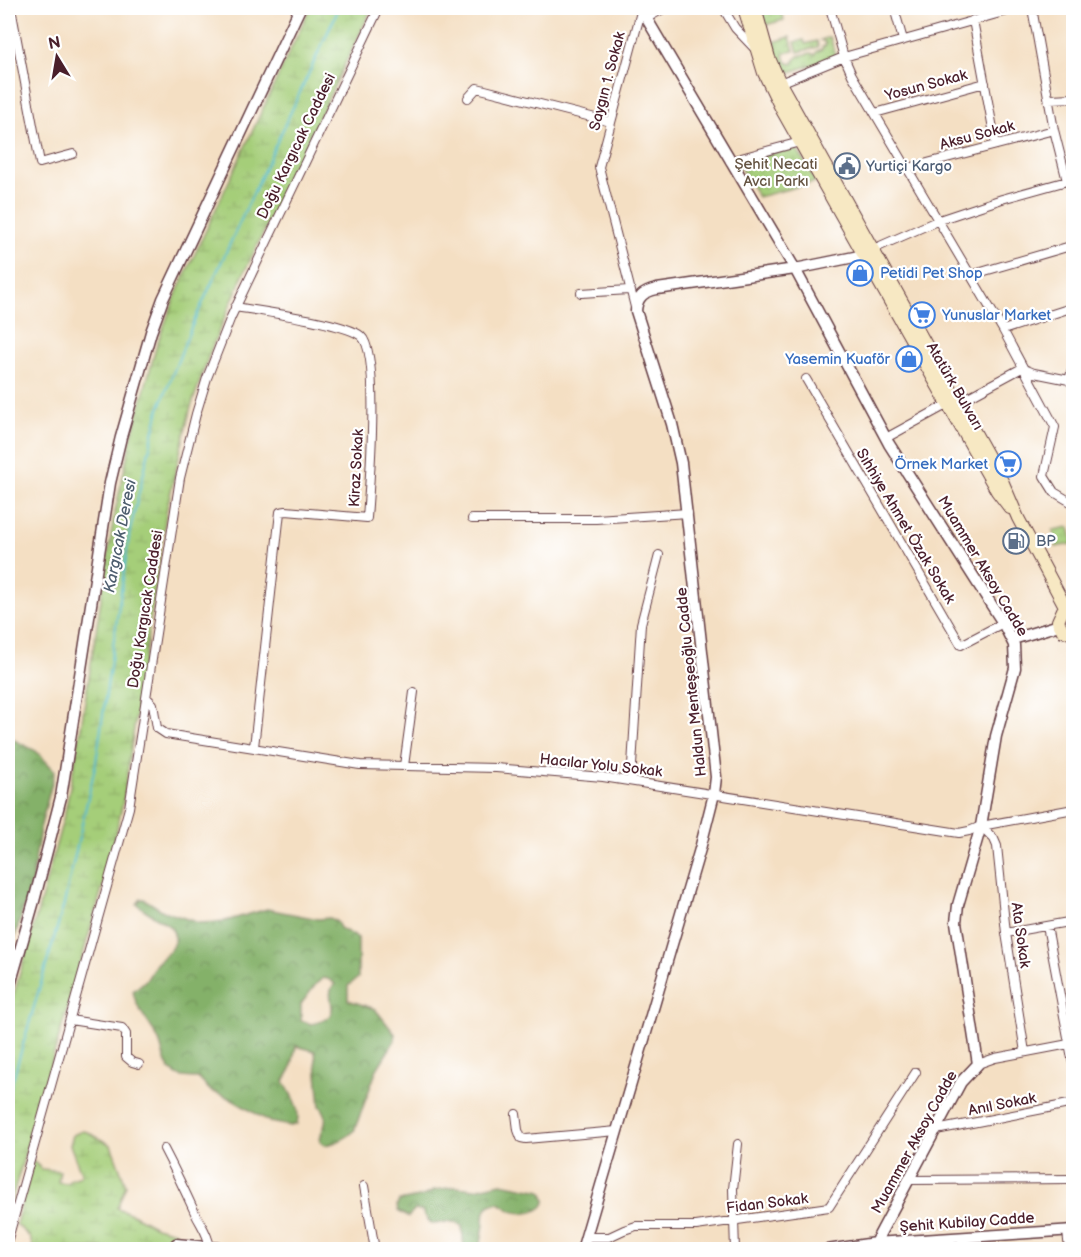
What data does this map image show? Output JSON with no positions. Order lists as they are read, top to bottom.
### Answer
{
  "streets": {
    "main road": ["Atatürk Bulvarı"],
    "street": [
      "Saygın 1. Sokak",
      "Yosun Sokak",
      "Aksu Sokak",
      "Doğu Kargıcak Caddesi",
      "Kiraz Sokak",
      "Sıhhiye Ahmet Özak Sokak",
      "Muammer Aksoy Cadde",
      "Haldun Menteşeoğlu Cadde",
      "Hacılar Yolu Sokak",
      "Ata Sokak",
      "Anıl Sokak",
      "Fidan Sokak",
      "Şehit Kubilay Cadde"
    ]
  },
  "crossings": [
    ["Saygın 1. Sokak", "Muammer Aksoy Cadde"],
    ["Doğu Kargıcak Caddesi", "Kiraz Sokak"],
    ["Doğu Kargıcak Caddesi", "Hacılar Yolu Sokak"],
    ["Kiraz Sokak", "Hacılar Yolu Sokak"],
    ["Sıhhiye Ahmet Özak Sokak", "Muammer Aksoy Cadde"],
    ["Muammer Aksoy Cadde", "Hacılar Yolu Sokak"],
    ["Muammer Aksoy Cadde", "Ata Sokak"],
    ["Muammer Aksoy Cadde", "Anıl Sokak"],
    ["Muammer Aksoy Cadde", "Şehit Kubilay Cadde"],
    ["Haldun Menteşeoğlu Cadde", "Hacılar Yolu Sokak"],
    ["Haldun Menteşeoğlu Cadde", "Fidan Sokak"],
    ["Hacılar Yolu Sokak", "Ata Sokak"]
  ],
  "water": ["Kargıcak Deresi"],
  "parks": ["Şehit Necati Avcı Parkı"],
  "places": {
    "public building": ["Yurtiçi Kargo"],
    "shop": ["Petidi Pet Shop", "Yasemin Kuaför"],
    "supermarket": ["Yunuslar Market", "Örnek Market"],
    "fuel station": ["BP"]
  },
  "north": "top"
}
